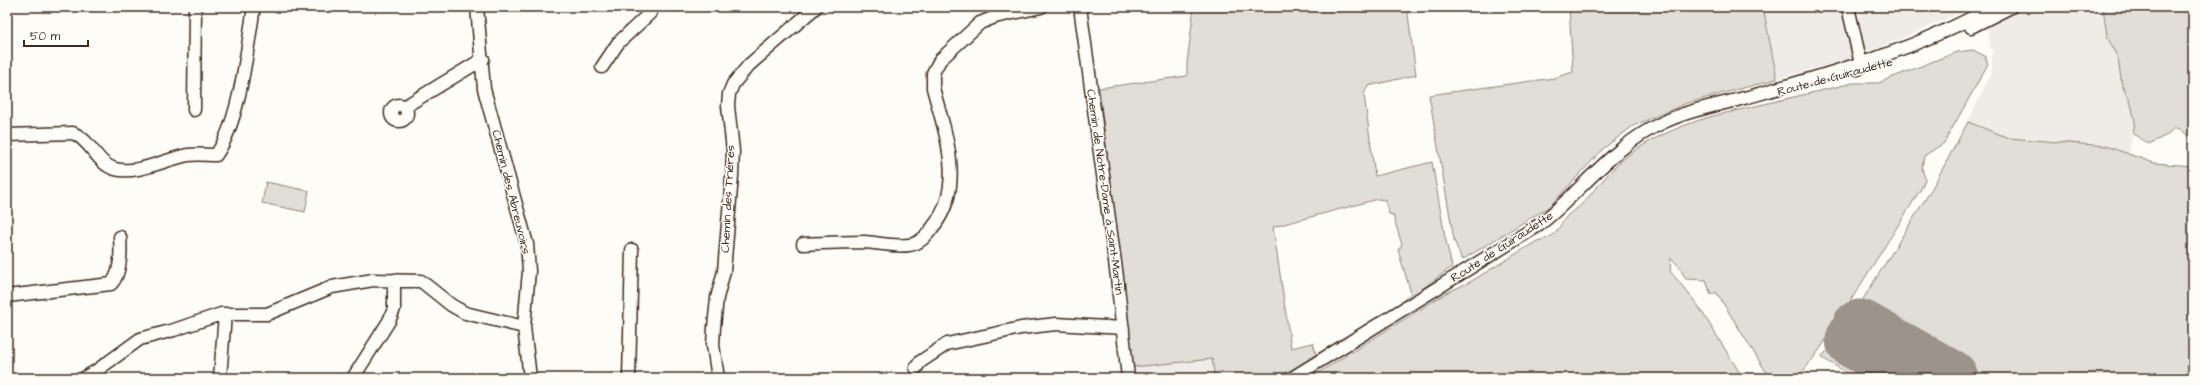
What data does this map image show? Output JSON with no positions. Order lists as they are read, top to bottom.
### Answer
{
  "streets": {
    "street": [
      "Route de Guiraudette",
      "Chemin des Abreuvoirs",
      "Chemin de Notre-Dame à Saint-Martin",
      "Chemin des Trières"
    ]
  },
  "scale_bar": "50 m"
}
